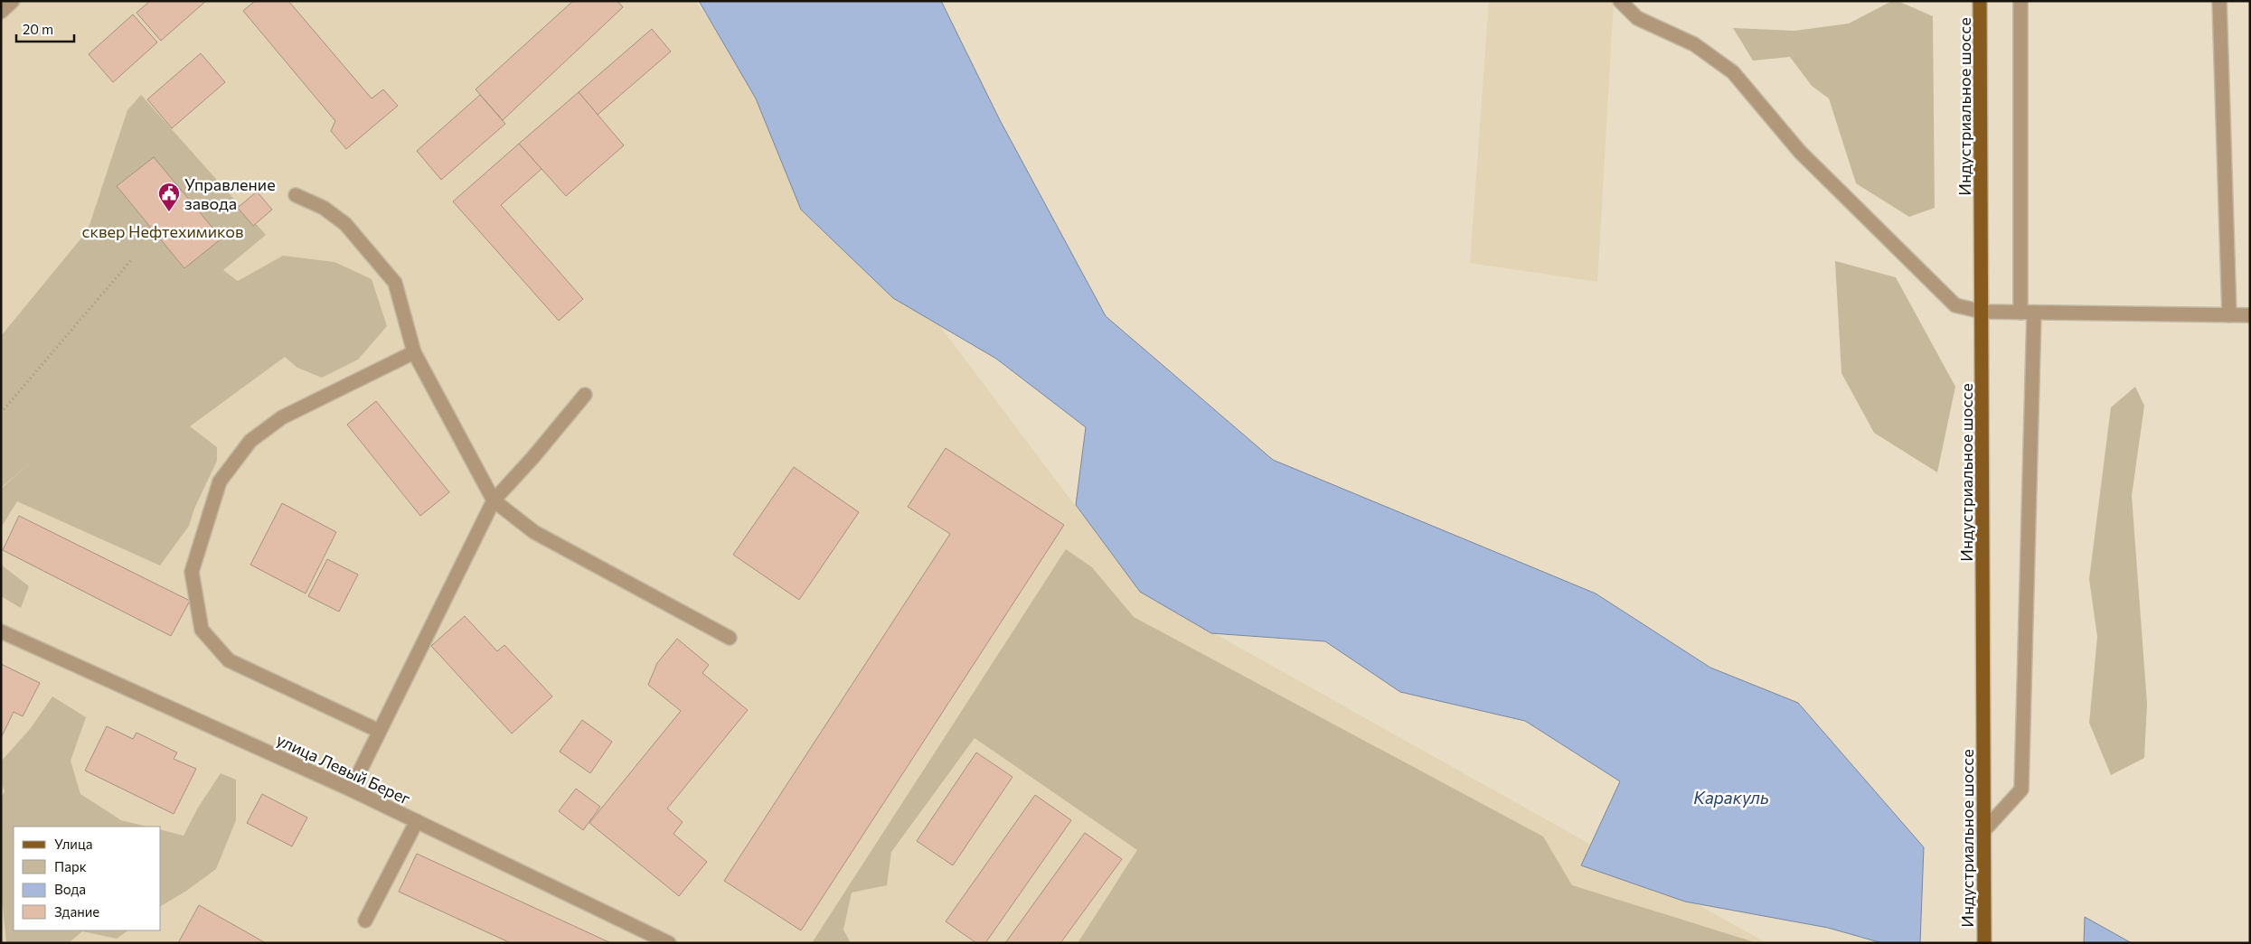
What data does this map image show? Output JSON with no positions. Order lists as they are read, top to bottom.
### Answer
{
  "streets": {
    "main road": ["Индустриальное шоссе"],
    "street": ["улица Левый Берег"]
  },
  "water": ["Каракуль"],
  "parks": ["сквер Нефтехимиков"],
  "places": {
    "public building": ["Управление завода"]
  },
  "legend": [
    "Улица",
    "Парк",
    "Вода",
    "Здание"
  ],
  "scale_bar": "20 m"
}
